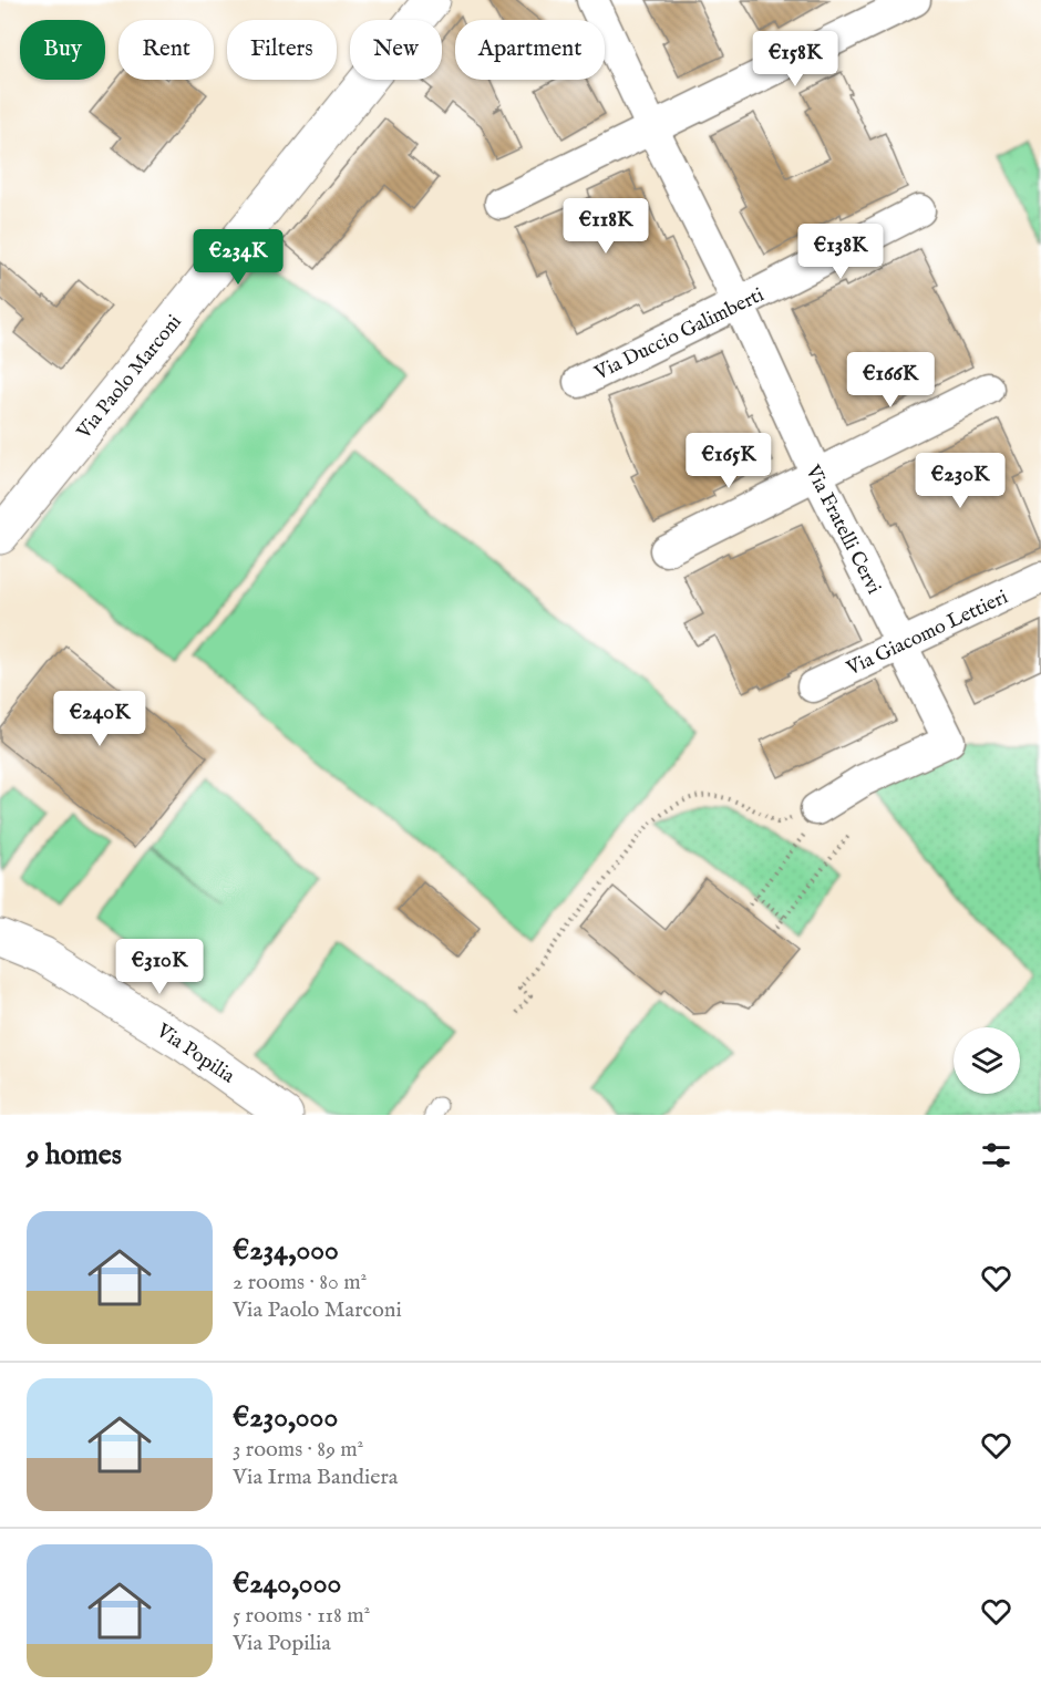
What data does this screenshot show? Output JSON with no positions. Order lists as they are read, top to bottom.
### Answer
{
  "streets": {
    "street": [
      "Via Duccio Galimberti",
      "Via Paolo Marconi",
      "Via Fratelli Cervi",
      "Via Giacomo Lettieri",
      "Via Popilia"
    ]
  },
  "crossings": [
    ["Via Duccio Galimberti", "Via Fratelli Cervi"],
    ["Via Fratelli Cervi", "Via Giacomo Lettieri"]
  ],
  "page": {
    "chip": [
      "Buy",
      "Rent",
      "Filters",
      "New",
      "Apartment"
    ],
    "price": [
      "€158K",
      "€118K",
      "€138K",
      "€234K",
      "€166K",
      "€165K",
      "€230K",
      "€240K",
      "€310K"
    ],
    "heading": "9 homes",
    "list": [
      {
        "name": "€234,000",
        "note": "2 rooms · 80 m² · Via Paolo Marconi"
      },
      {
        "name": "€230,000",
        "note": "3 rooms · 89 m² · Via Irma Bandiera"
      },
      {
        "name": "€240,000",
        "note": "5 rooms · 118 m² · Via Popilia"
      }
    ]
  }
}
